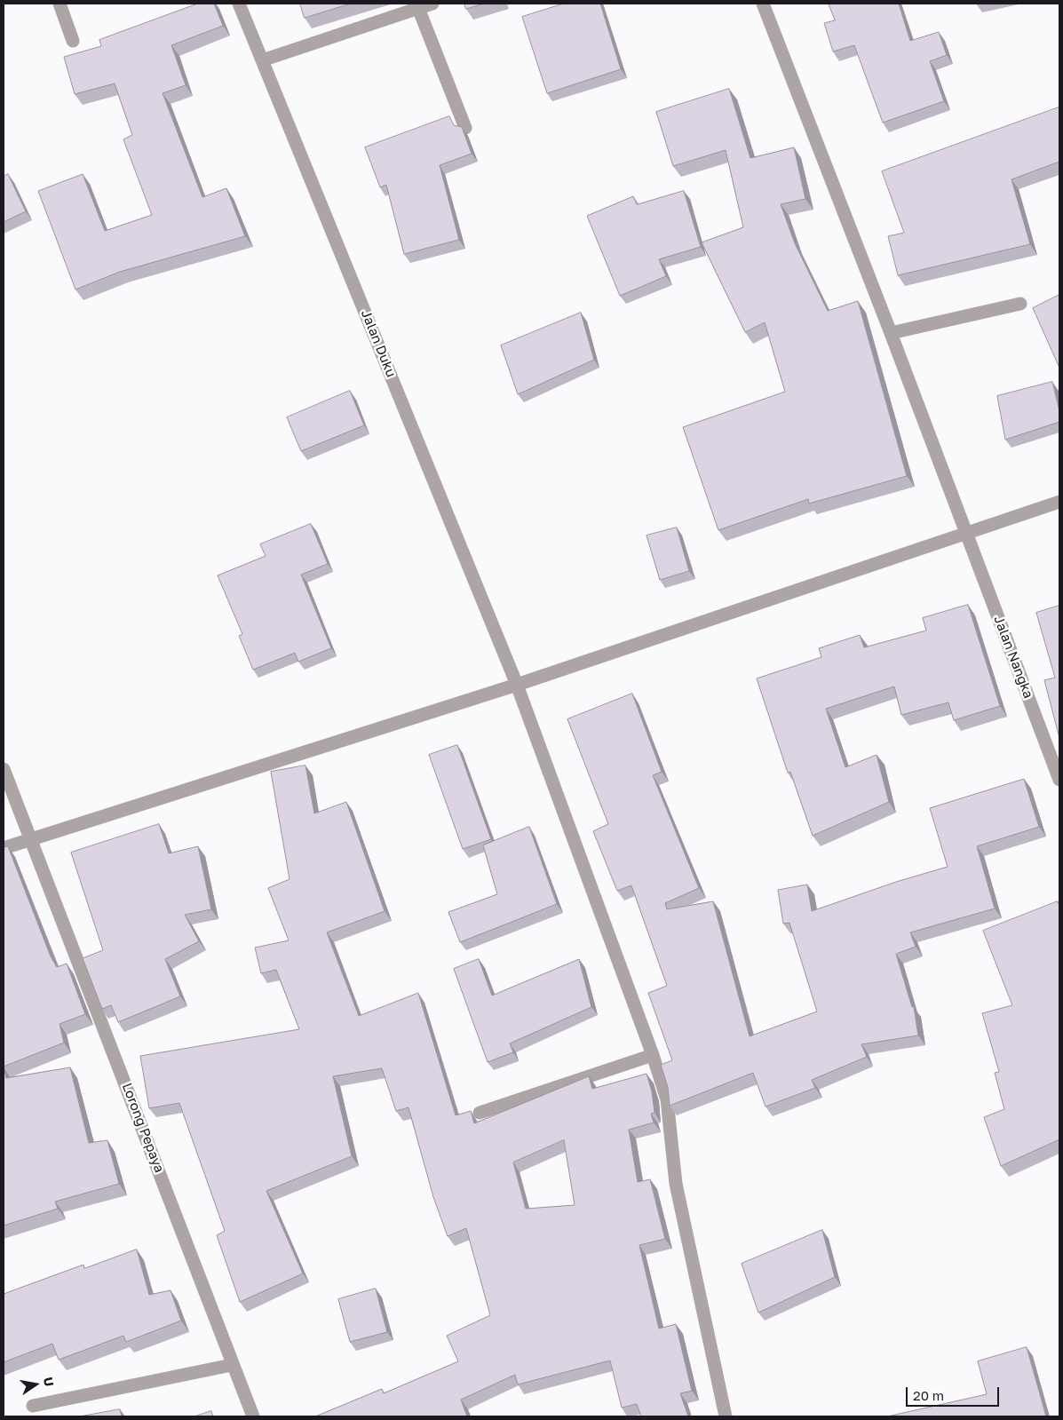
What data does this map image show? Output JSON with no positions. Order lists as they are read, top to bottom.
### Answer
{
  "streets": {
    "street": ["Jalan Duku", "Jalan Nangka", "Lorong Pepaya"]
  },
  "scale_bar": "20 m",
  "north": "right"
}
